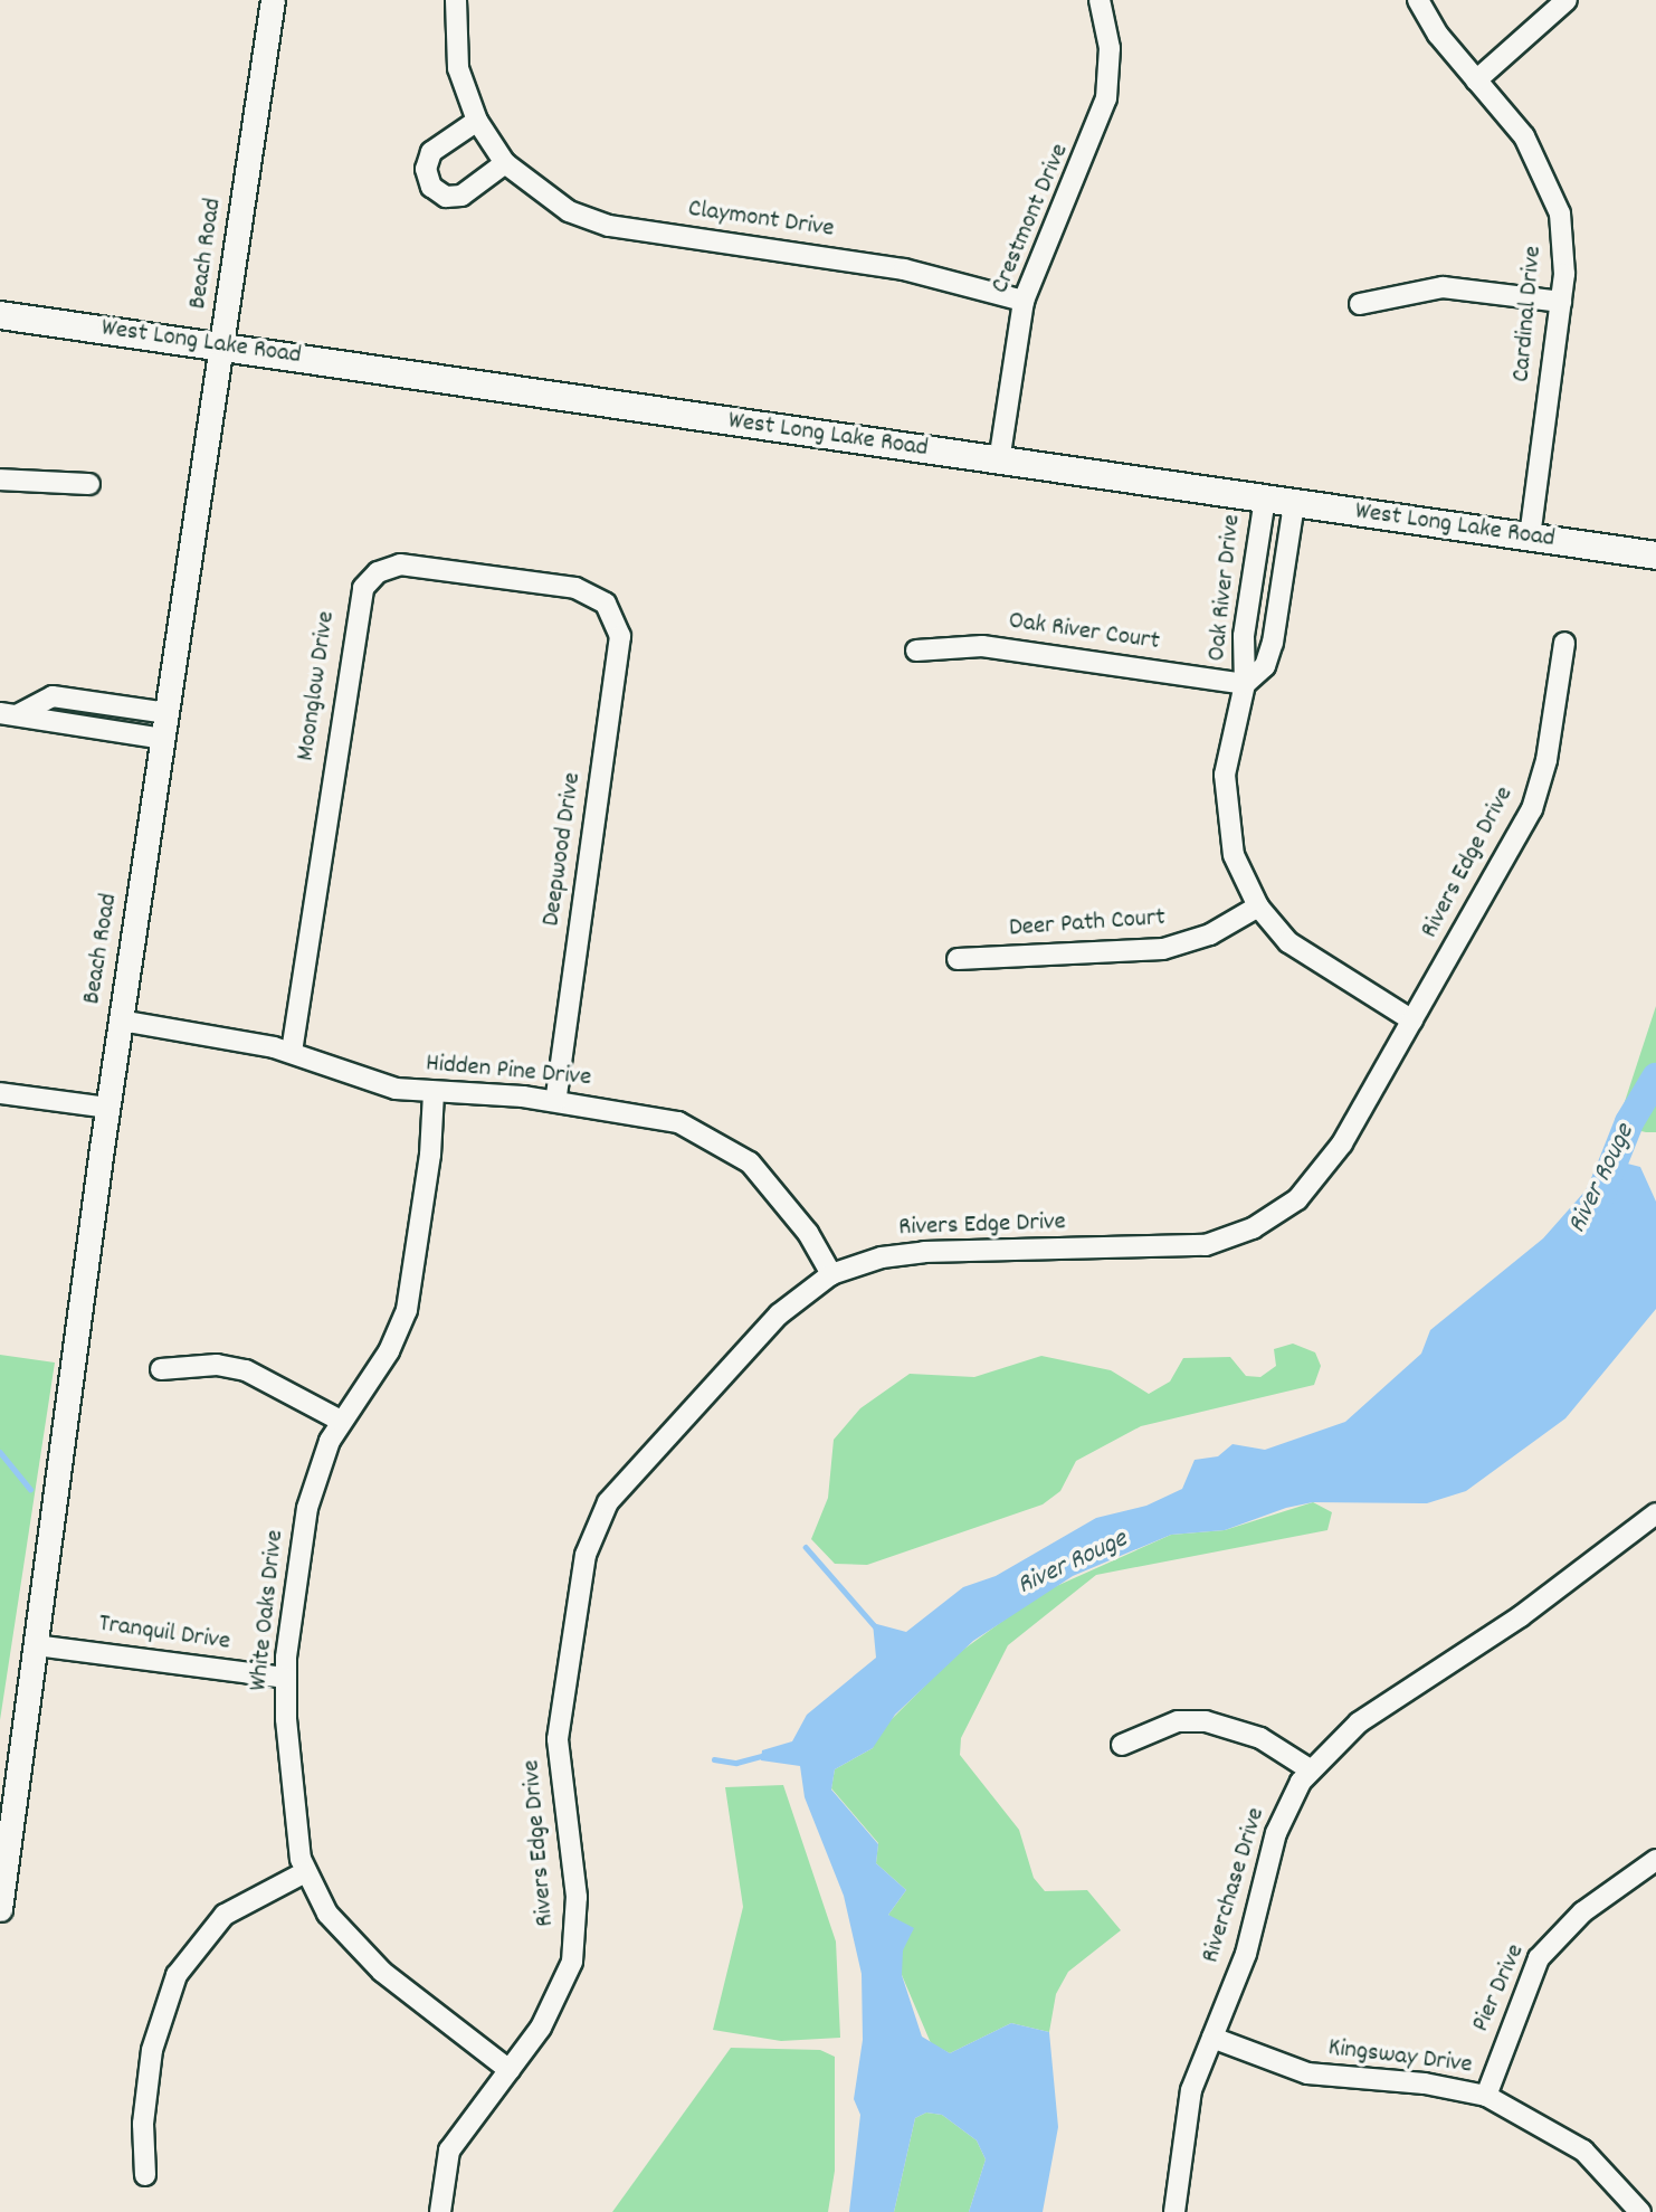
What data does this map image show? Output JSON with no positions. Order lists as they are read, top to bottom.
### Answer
{
  "streets": {
    "main road": ["West Long Lake Road"],
    "street": [
      "Crestmont Drive",
      "Claymont Drive",
      "Beach Road",
      "Cardinal Drive",
      "Oak River Drive",
      "Oak River Court",
      "Moonglow Drive",
      "Deepwood Drive",
      "Rivers Edge Drive",
      "Deer Path Court",
      "Hidden Pine Drive",
      "White Oaks Drive",
      "Tranquil Drive",
      "Riverchase Drive",
      "Pier Drive",
      "Kingsway Drive"
    ]
  },
  "crossings": [
    ["Crestmont Drive", "Claymont Drive"],
    ["Crestmont Drive", "West Long Lake Road"],
    ["Beach Road", "West Long Lake Road"],
    ["Beach Road", "Hidden Pine Drive"],
    ["Beach Road", "Tranquil Drive"],
    ["Cardinal Drive", "West Long Lake Road"],
    ["West Long Lake Road", "Oak River Drive"],
    ["Oak River Drive", "Oak River Court"],
    ["Oak River Drive", "Rivers Edge Drive"],
    ["Oak River Drive", "Deer Path Court"],
    ["Moonglow Drive", "Deepwood Drive"],
    ["Moonglow Drive", "Hidden Pine Drive"],
    ["Deepwood Drive", "Hidden Pine Drive"],
    ["Rivers Edge Drive", "Hidden Pine Drive"],
    ["Rivers Edge Drive", "White Oaks Drive"],
    ["Hidden Pine Drive", "White Oaks Drive"],
    ["White Oaks Drive", "Tranquil Drive"],
    ["Riverchase Drive", "Kingsway Drive"],
    ["Pier Drive", "Kingsway Drive"]
  ],
  "water": ["River Rouge"]
}
